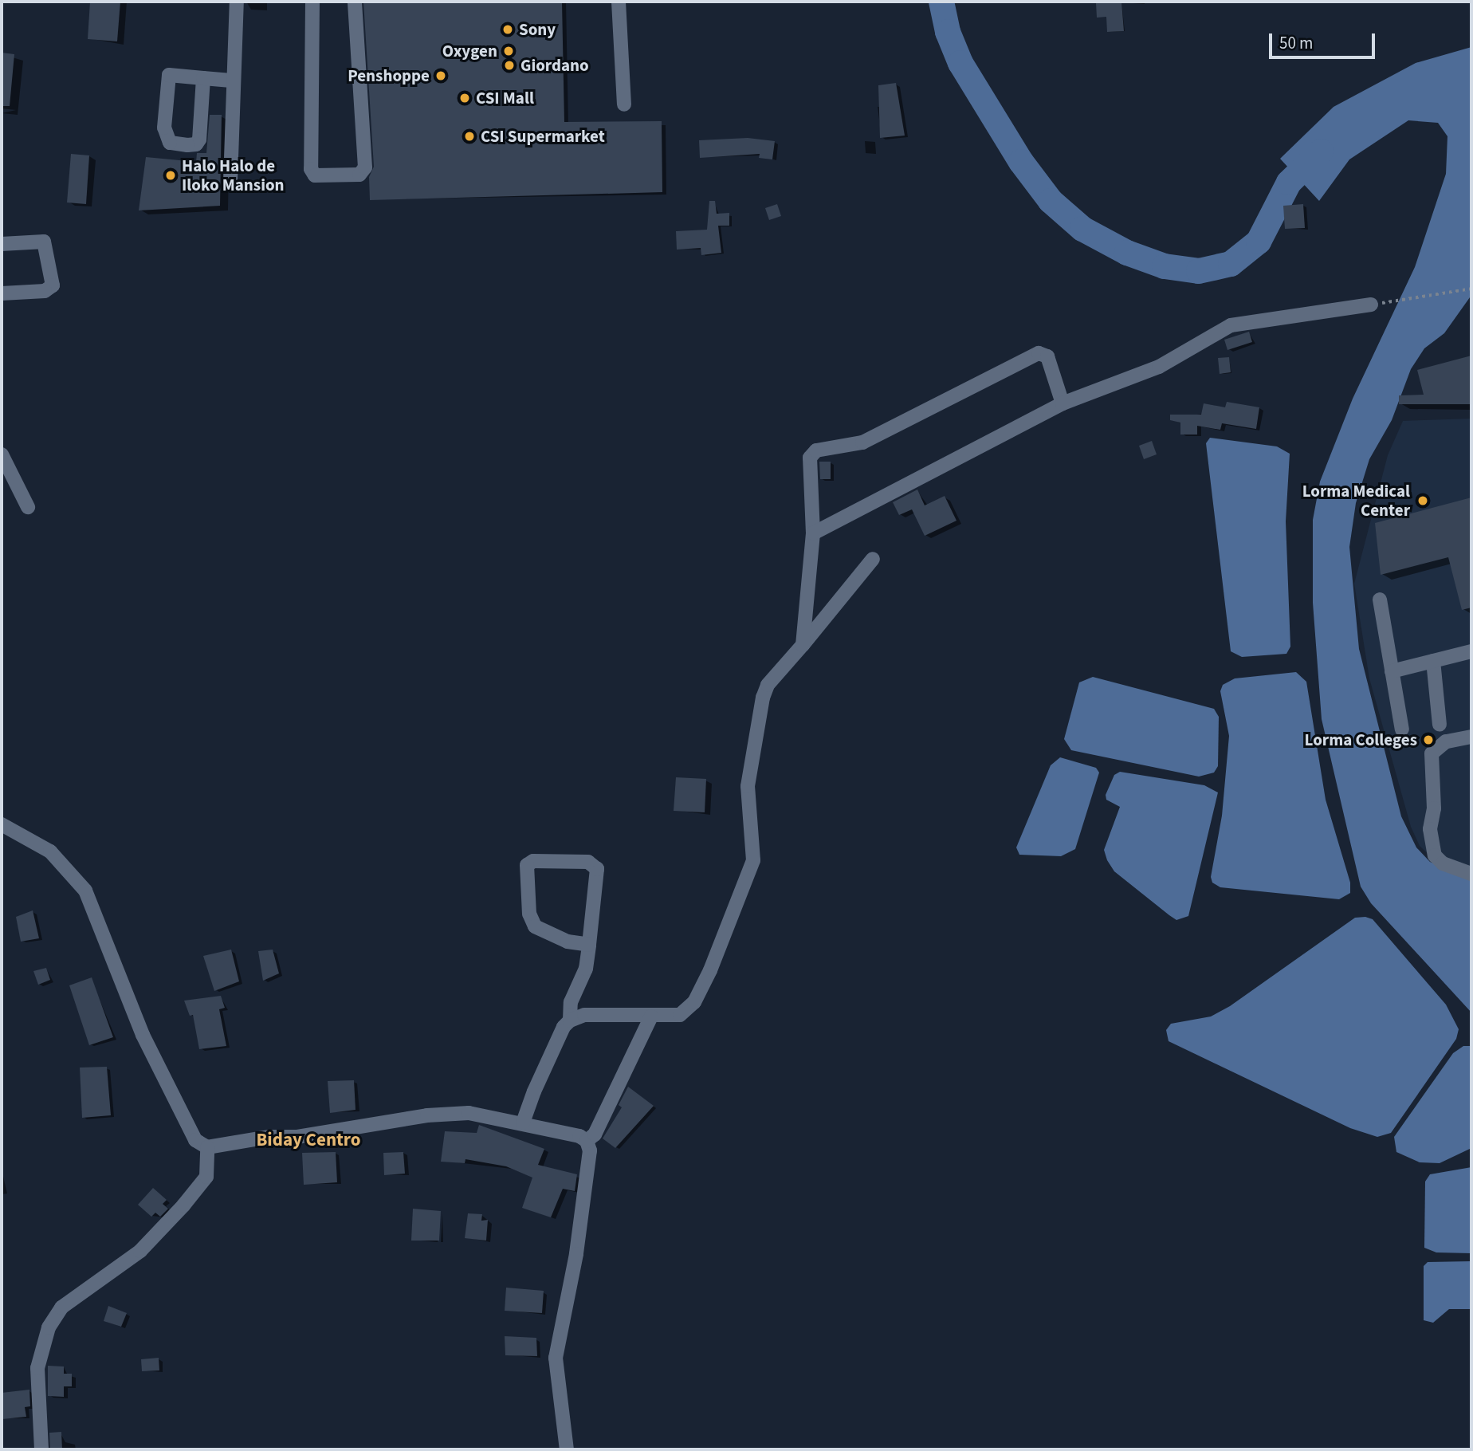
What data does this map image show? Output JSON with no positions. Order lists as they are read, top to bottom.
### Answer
{
  "districts": ["Biday Centro"],
  "places": [
    "Sony",
    "Oxygen",
    "Giordano",
    "Penshoppe",
    "CSI Mall",
    "CSI Supermarket",
    "Halo Halo de Iloko Mansion",
    "Lorma Medical Center",
    "Lorma Colleges"
  ],
  "scale_bar": "50 m"
}
